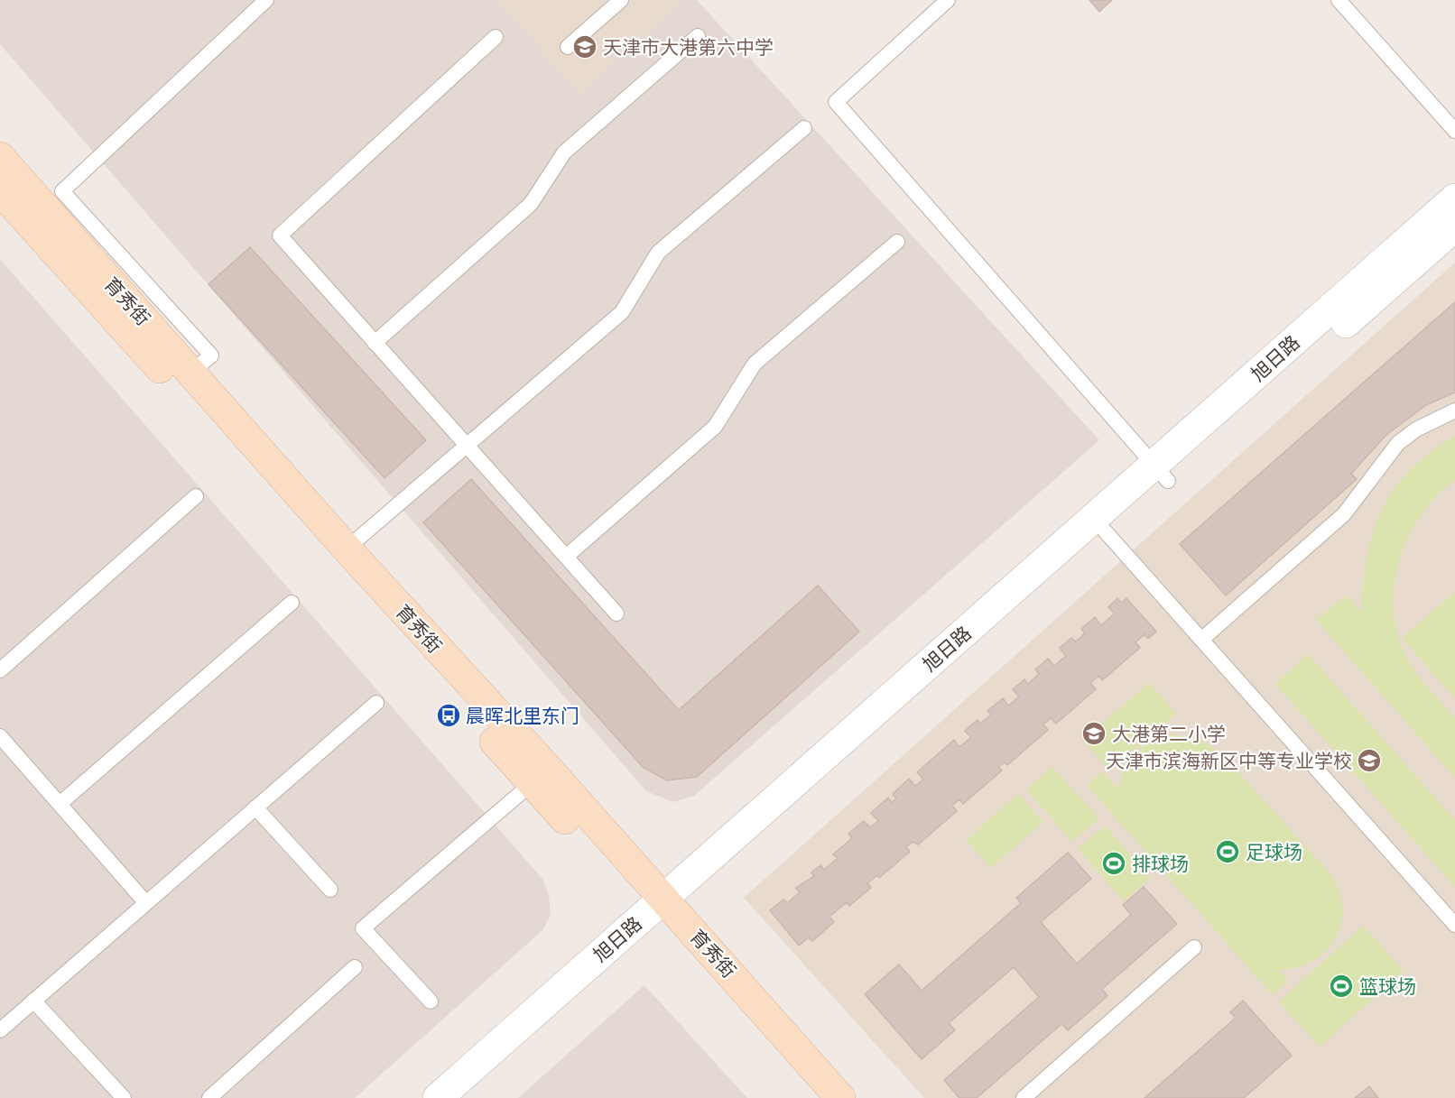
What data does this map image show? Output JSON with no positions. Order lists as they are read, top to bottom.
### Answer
{
  "streets": {
    "street": ["育秀街", "旭日路"]
  },
  "crossings": [
    ["育秀街", "旭日路"]
  ],
  "places": {
    "school or university": ["天津市大港第六中学", "大港第二小学", "天津市滨海新区中等专业学校"],
    "bus stop": ["晨晖北里东门"],
    "sports": ["足球场", "排球场", "篮球场"]
  }
}
